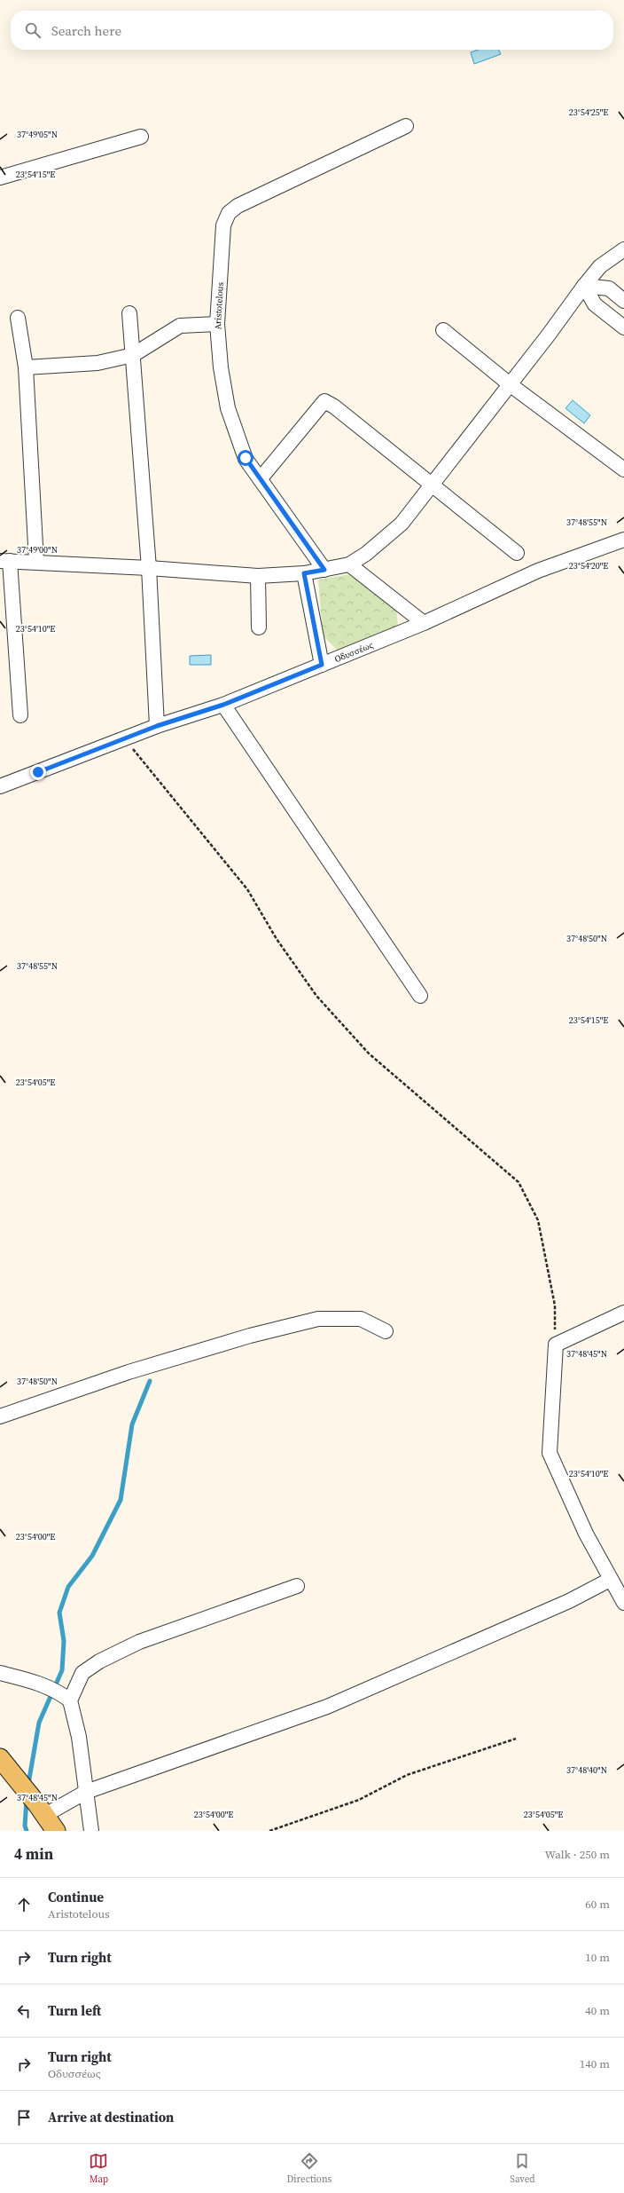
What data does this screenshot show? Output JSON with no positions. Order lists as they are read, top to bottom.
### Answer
{
  "streets": {
    "street": ["Aristotelous", "Οδυσσέως"]
  },
  "page": {
    "search": "Search here",
    "heading": ["4 min", "Walk · 250 m"],
    "list": [
      ["Continue", "Aristotelous", "60 m"],
      ["Turn right", "10 m"],
      ["Turn left", "40 m"],
      ["Turn right", "Οδυσσέως", "140 m"],
      "Arrive at destination"
    ],
    "nav": ["Map", "Directions", "Saved"]
  },
  "coordinates": [
    "23°54'25\"E",
    "37°49'05\"N",
    "23°54'15\"E",
    "37°48'55\"N",
    "37°49'00\"N",
    "23°54'20\"E",
    "23°54'10\"E",
    "37°48'50\"N",
    "23°54'05\"E",
    "37°48'45\"N",
    "23°54'00\"E",
    "37°48'40\"N"
  ]
}
